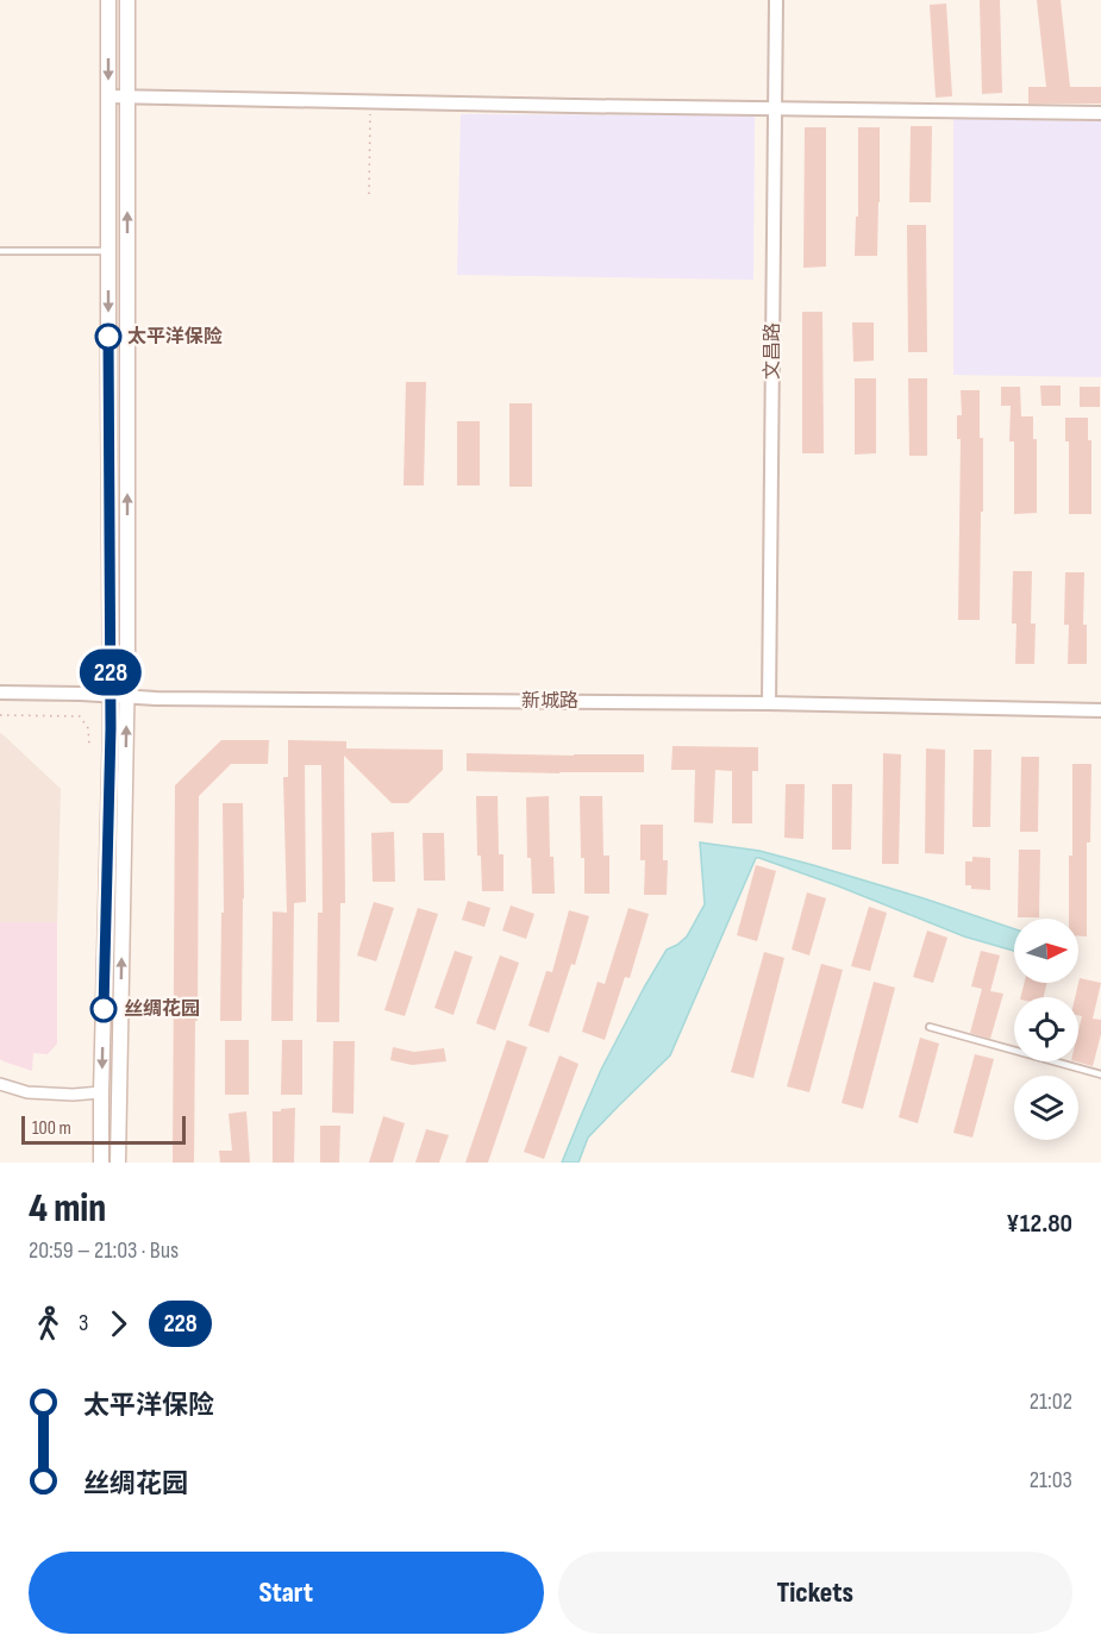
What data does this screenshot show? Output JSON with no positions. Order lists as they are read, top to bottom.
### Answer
{
  "streets": {
    "street": ["文昌路", "新城路"]
  },
  "crossings": [
    ["文昌路", "新城路"]
  ],
  "places": ["太平洋保险", "丝绸花园"],
  "lines": ["bus line 228"],
  "scale_bar": "100 m",
  "north": "right",
  "page": {
    "on_map": "228",
    "scale": "100 m",
    "heading": ["4 min", "20:59 – 21:03 · Bus", "¥12.80"],
    "legs": ["3", "228"],
    "list": [
      {
        "name": "太平洋保险",
        "value": "21:02"
      },
      {
        "name": "丝绸花园",
        "value": "21:03"
      }
    ],
    "buttons": ["Start", "Tickets"]
  }
}
